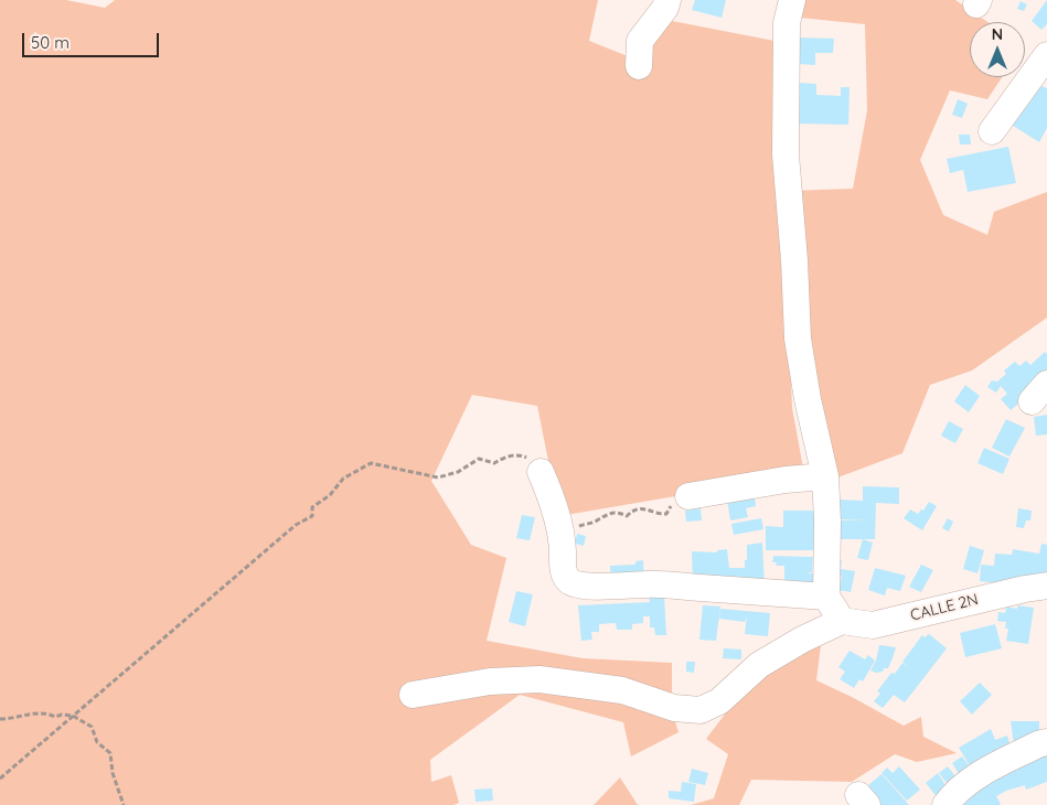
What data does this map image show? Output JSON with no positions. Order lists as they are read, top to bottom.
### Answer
{
  "streets": {
    "street": ["CALLE 2N"]
  },
  "scale_bar": "50 m",
  "north": "top"
}
